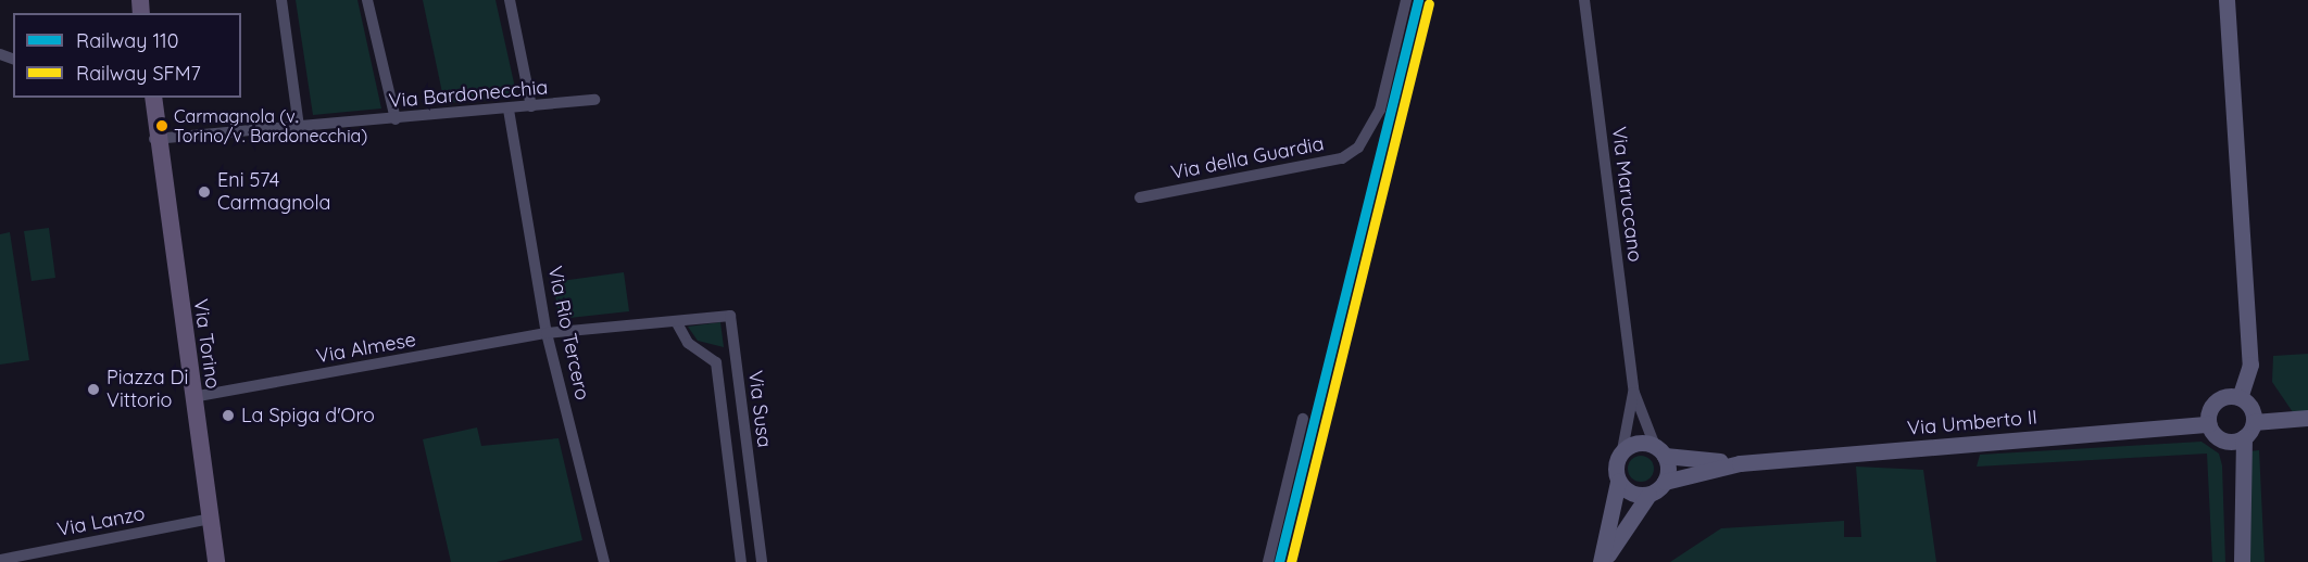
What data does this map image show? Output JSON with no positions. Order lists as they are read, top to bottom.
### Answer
{
  "streets": {
    "main road": ["Via Torino"],
    "street": [
      "Via Bardonecchia",
      "Via della Guardia",
      "Via Maruccano",
      "Via Rio Tercero",
      "Via Almese",
      "Via Susa",
      "Via Umberto II",
      "Via Lanzo"
    ]
  },
  "crossings": [
    ["Via Bardonecchia", "Via Rio Tercero"],
    ["Via Bardonecchia", "Via Torino"],
    ["Via Maruccano", "Via Umberto II"],
    ["Via Rio Tercero", "Via Almese"],
    ["Via Rio Tercero", "Via Susa"],
    ["Via Torino", "Via Almese"],
    ["Via Torino", "Via Lanzo"],
    ["Via Almese", "Via Susa"]
  ],
  "places": [
    "Carmagnola (v. Torino/v. Bardonecchia)",
    "Eni 574 Carmagnola",
    "Piazza Di Vittorio",
    "La Spiga d'Oro"
  ],
  "lines": ["rail line 110", "rail line SFM7"],
  "legend": ["Railway 110", "Railway SFM7"]
}
